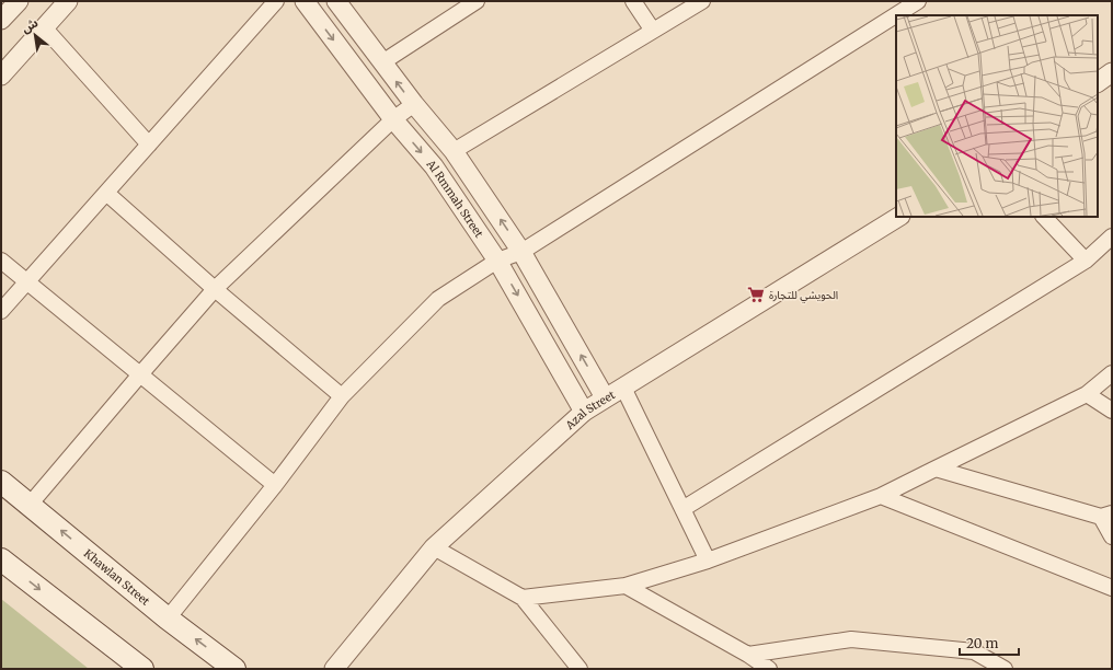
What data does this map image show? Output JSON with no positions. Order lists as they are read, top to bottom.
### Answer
{
  "streets": {
    "main road": ["Khawlan Street"],
    "street": ["Al Rmmah Street", "Azal Street"]
  },
  "crossings": [
    ["Al Rmmah Street", "Azal Street"]
  ],
  "places": {
    "supermarket": ["الحويشي للتجارة"]
  },
  "scale_bar": "20 m",
  "north": "top left"
}
